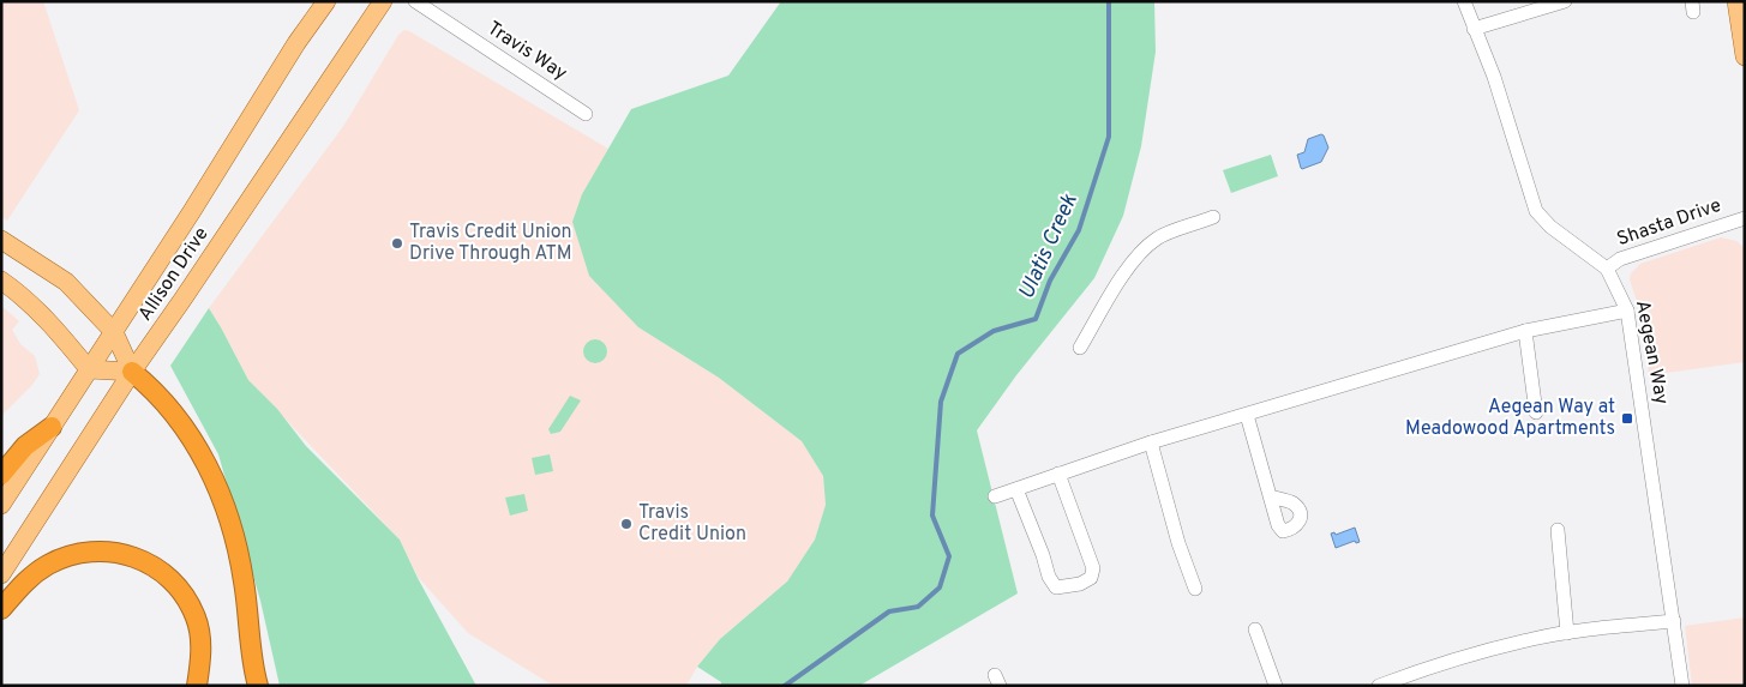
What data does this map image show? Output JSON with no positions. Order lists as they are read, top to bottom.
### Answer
{
  "streets": {
    "main road": ["Allison Drive"],
    "street": ["Travis Way", "Shasta Drive", "Aegean Way"]
  },
  "crossings": [
    ["Shasta Drive", "Aegean Way"]
  ],
  "water": ["Ulatis Creek"],
  "places": {
    "other": ["Travis Credit Union Drive Through ATM", "Travis Credit Union"],
    "transit": ["Aegean Way at Meadowood Apartments"]
  }
}
